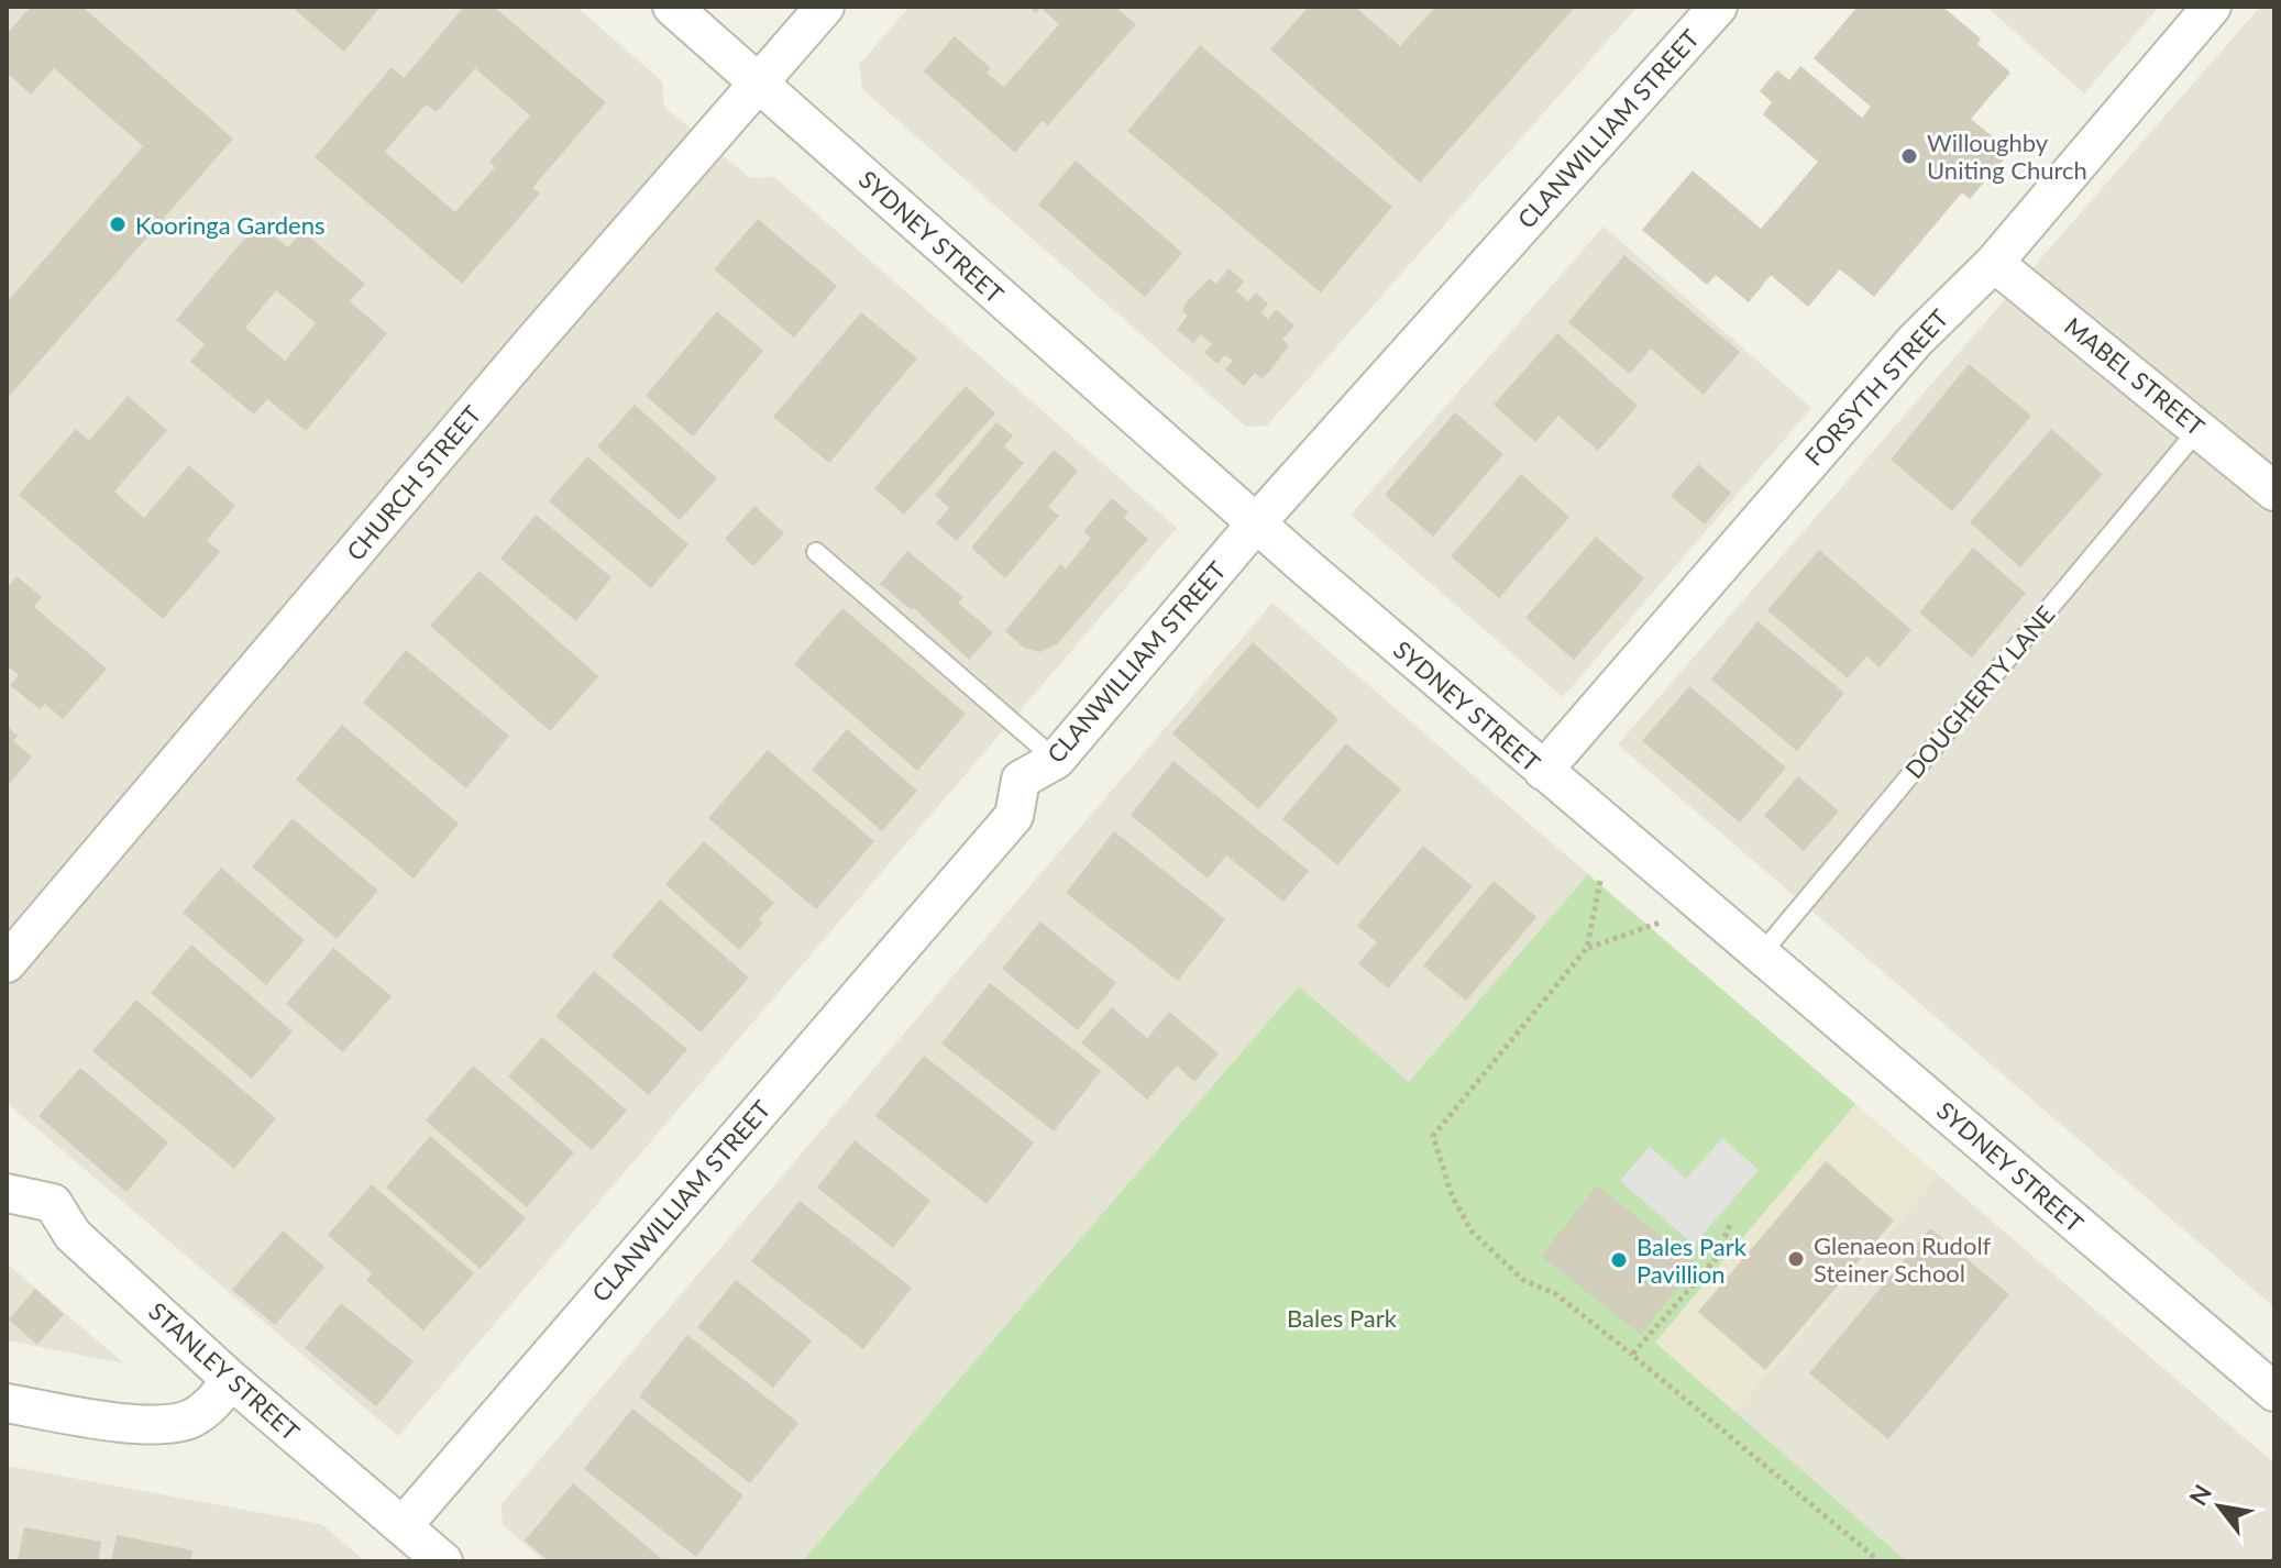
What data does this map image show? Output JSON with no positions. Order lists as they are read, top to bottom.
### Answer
{
  "streets": {
    "street": [
      "CLANWILLIAM STREET",
      "SYDNEY STREET",
      "MABEL STREET",
      "FORSYTH STREET",
      "CHURCH STREET",
      "STANLEY STREET"
    ],
    "lane": ["DOUGHERTY LANE"]
  },
  "crossings": [
    ["CLANWILLIAM STREET", "SYDNEY STREET"],
    ["CLANWILLIAM STREET", "STANLEY STREET"],
    ["SYDNEY STREET", "FORSYTH STREET"],
    ["SYDNEY STREET", "CHURCH STREET"],
    ["SYDNEY STREET", "DOUGHERTY LANE"],
    ["MABEL STREET", "FORSYTH STREET"],
    ["MABEL STREET", "DOUGHERTY LANE"]
  ],
  "parks": ["Bales Park"],
  "places": [
    "Willoughby Uniting Church",
    "Kooringa Gardens",
    "Glenaeon Rudolf Steiner School",
    "Bales Park Pavillion"
  ],
  "north": "top left"
}
